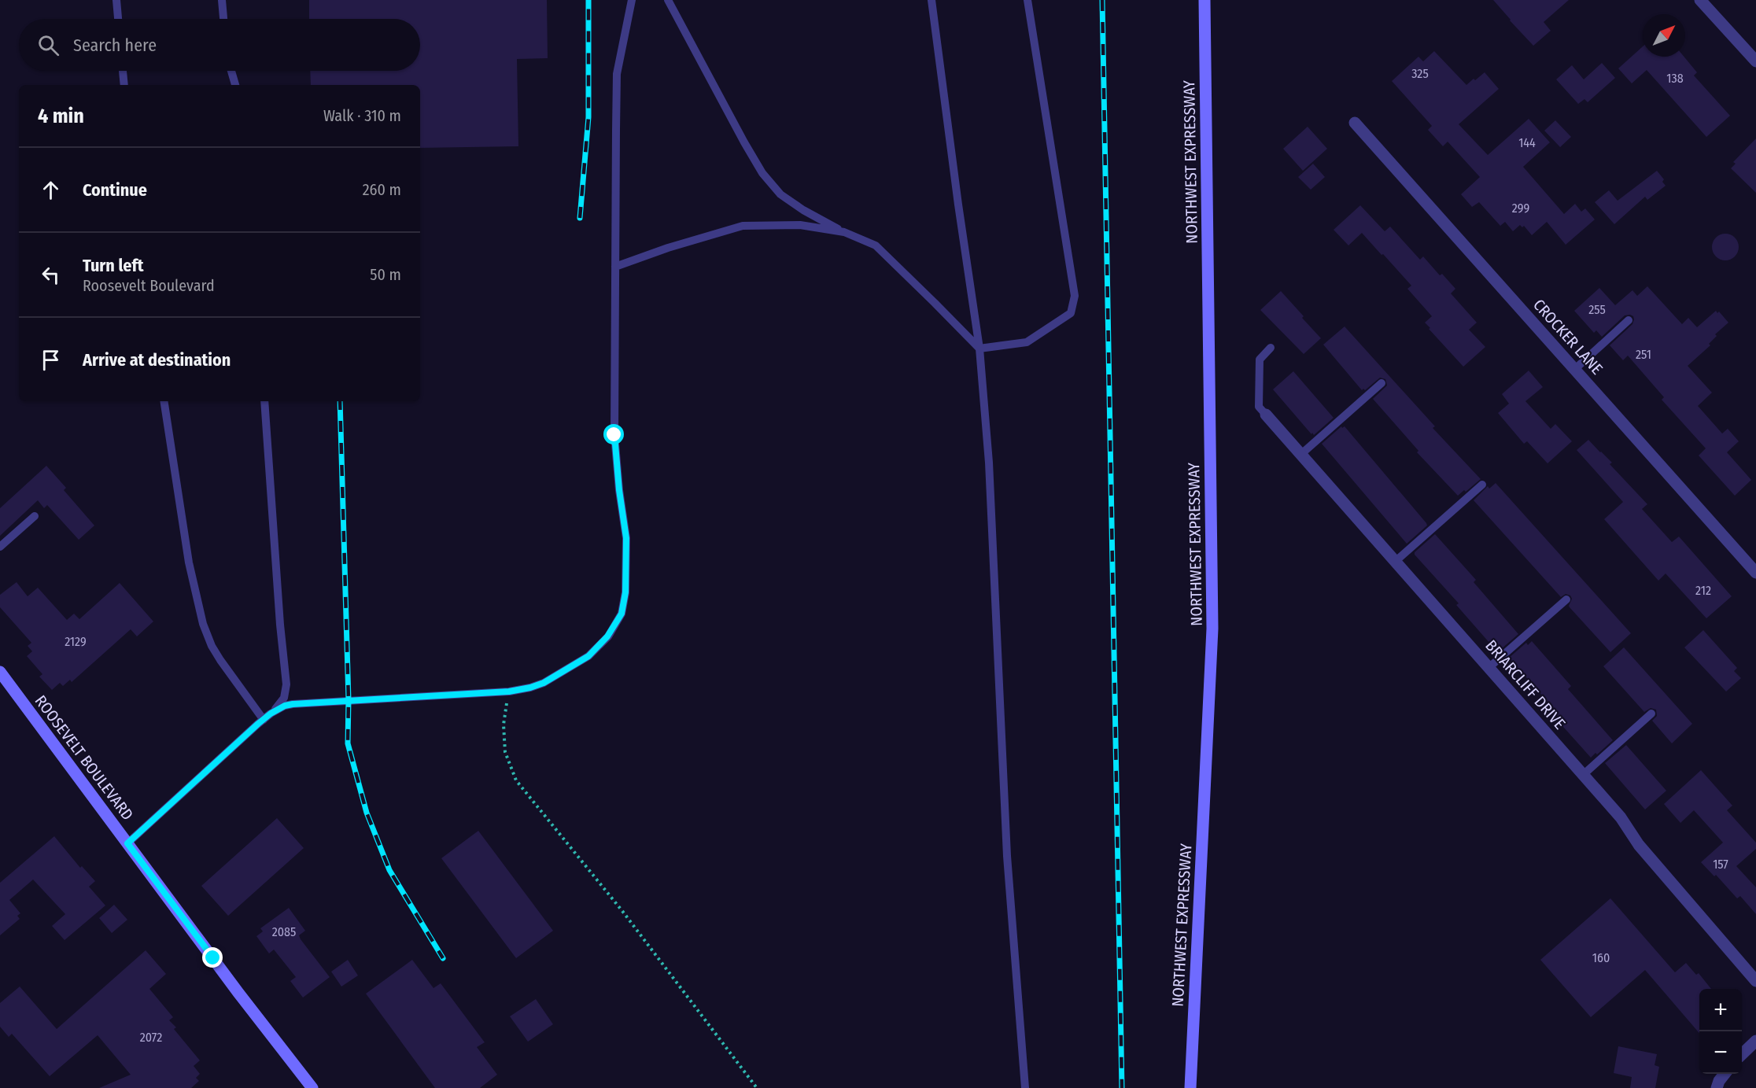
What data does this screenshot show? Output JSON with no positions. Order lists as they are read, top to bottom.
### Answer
{
  "streets": {
    "main road": ["NORTHWEST EXPRESSWAY", "ROOSEVELT BOULEVARD"],
    "street": ["CROCKER LANE", "BRIARCLIFF DRIVE"]
  },
  "house_numbers": [
    "325",
    "138",
    "144",
    "299",
    "255",
    "251",
    "212",
    "2129",
    "157",
    "2085",
    "160",
    "2072"
  ],
  "north": "top right",
  "page": {
    "search": "Search here",
    "heading": ["4 min", "Walk · 310 m"],
    "list": [
      ["Continue", "260 m"],
      ["Turn left", "Roosevelt Boulevard", "50 m"],
      "Arrive at destination"
    ],
    "map_buttons": ["+", "−"]
  }
}
